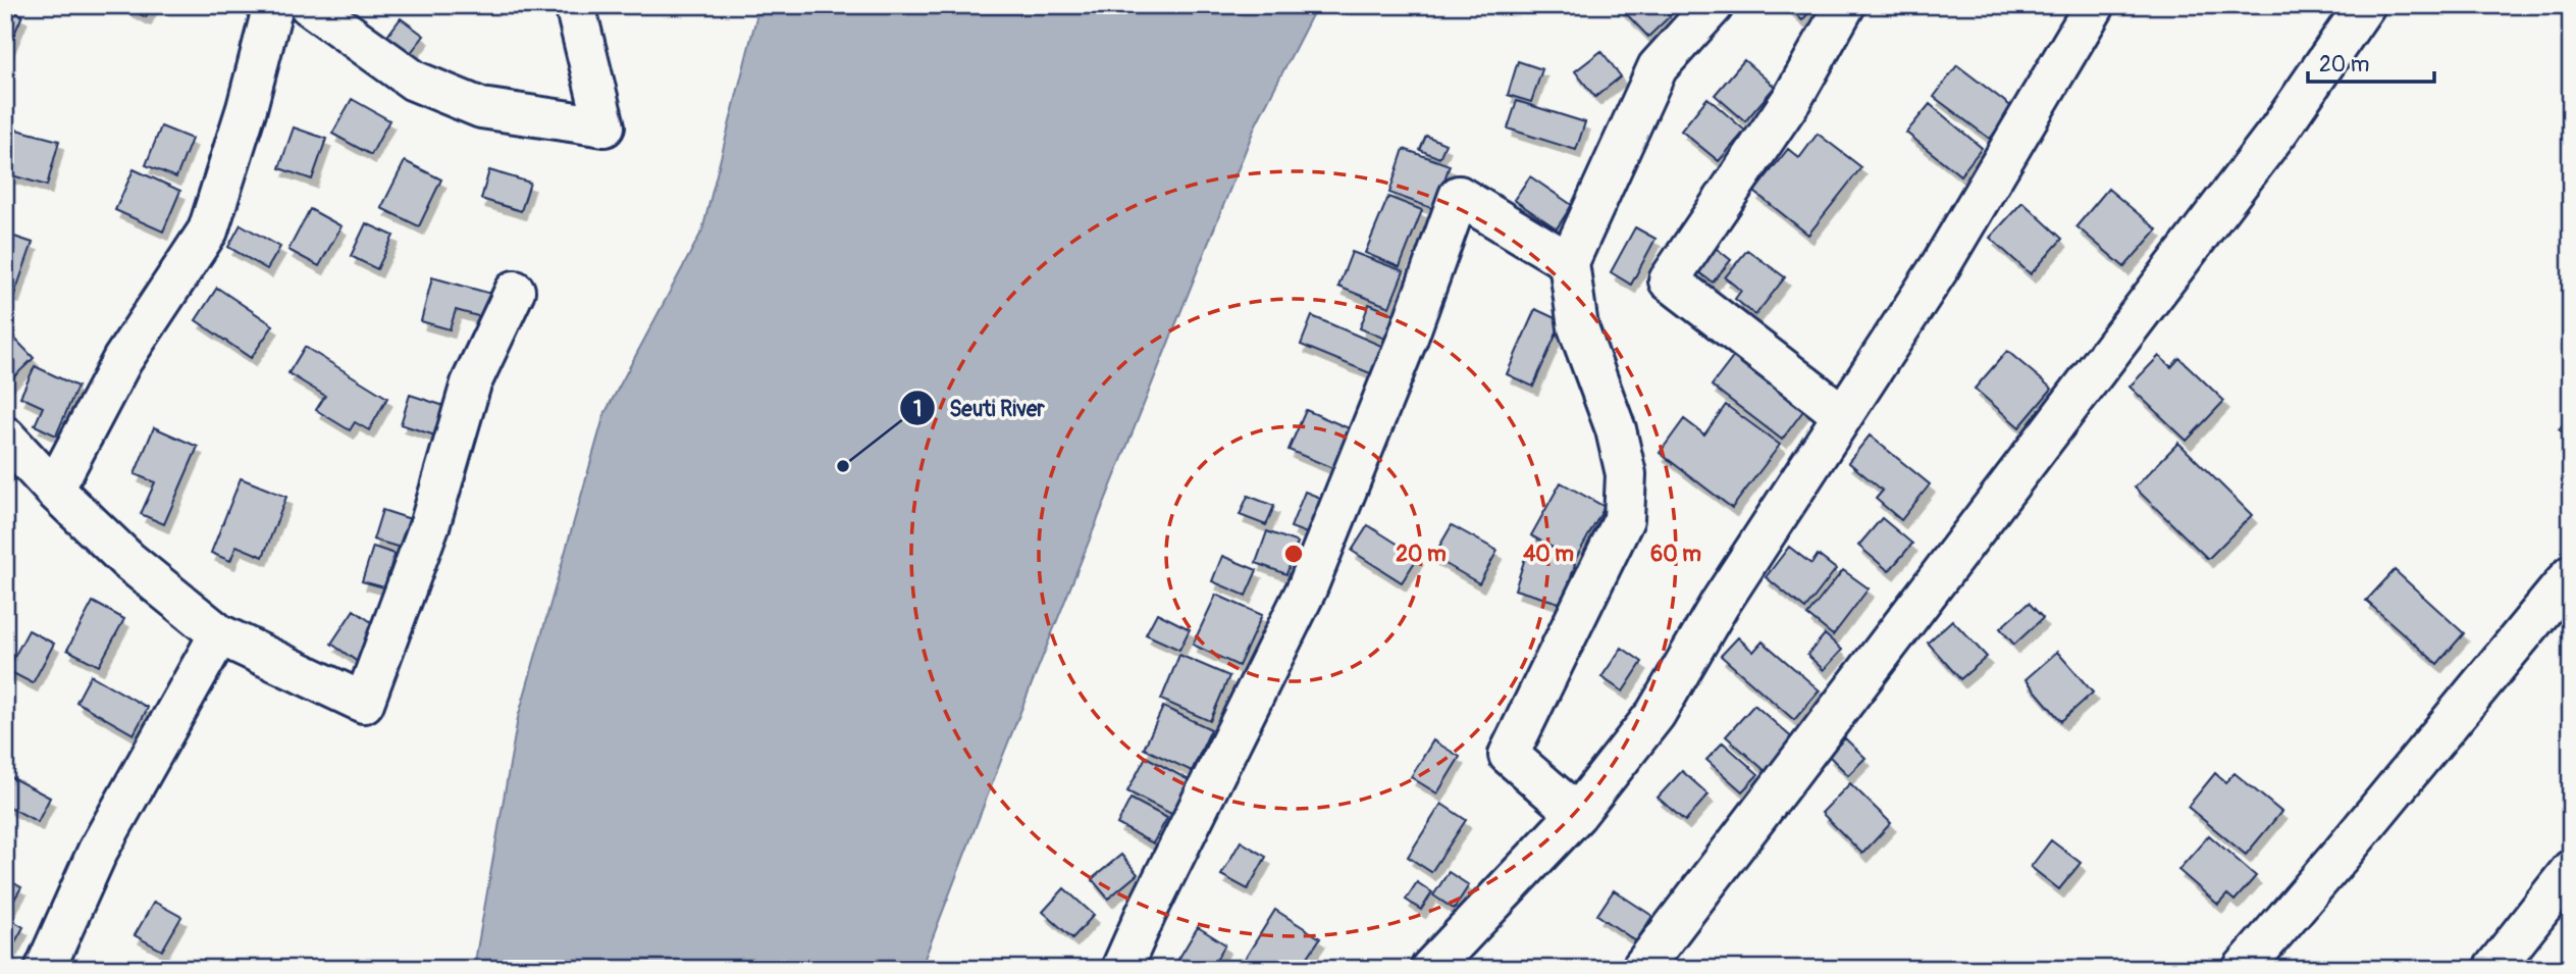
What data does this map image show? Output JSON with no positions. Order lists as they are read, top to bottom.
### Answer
{
  "places": ["Seuti River"],
  "scale_bar": "20 m",
  "rings": ["20 m", "40 m", "60 m"]
}
